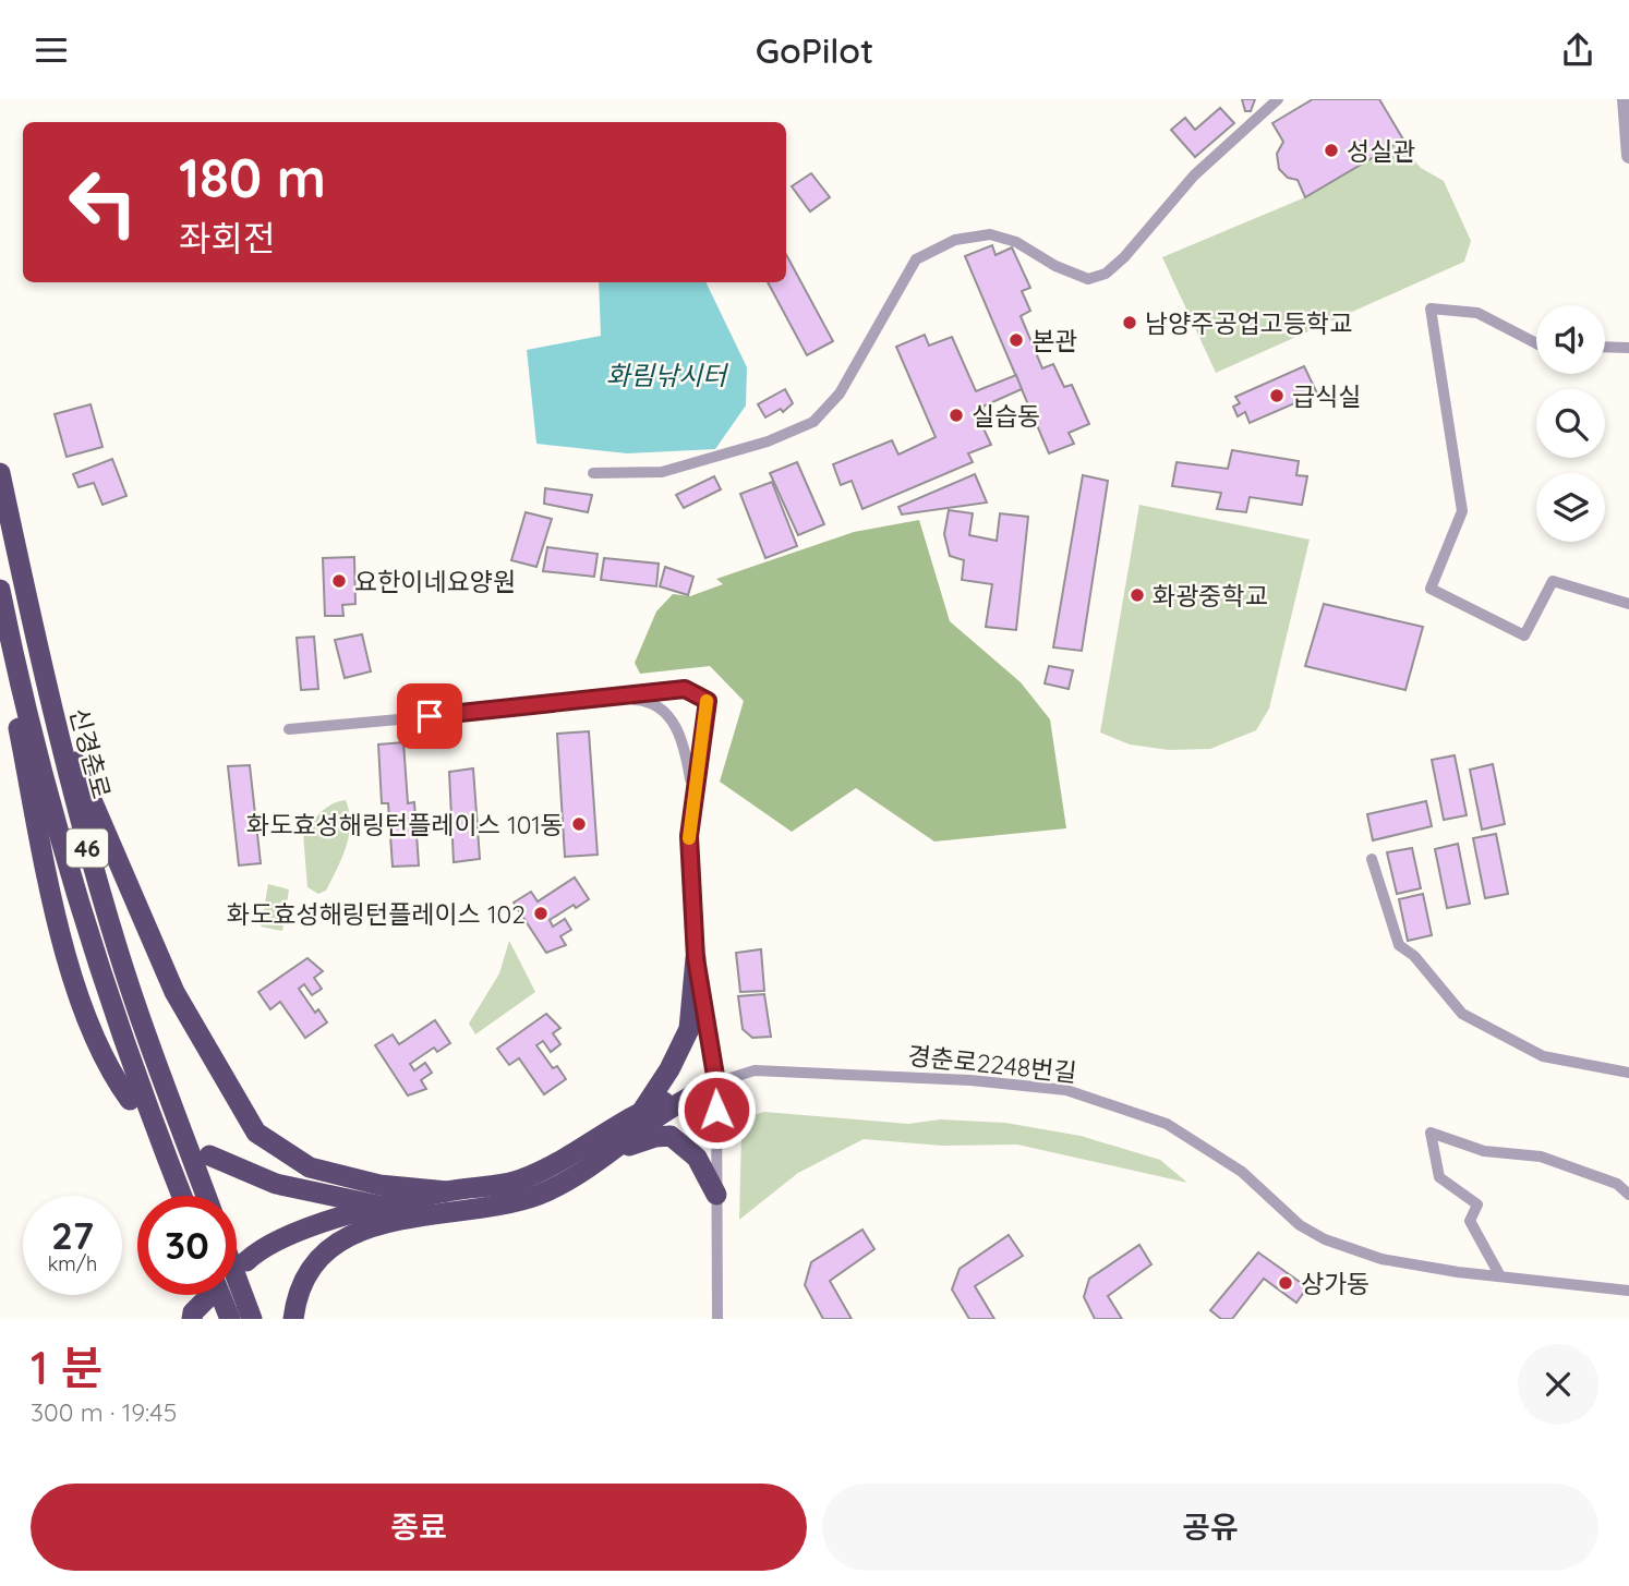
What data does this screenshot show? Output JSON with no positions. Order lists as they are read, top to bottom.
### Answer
{
  "streets": {
    "highway": ["신경춘로", "46"],
    "street": ["경춘로2248번길"]
  },
  "water": ["화림낚시터"],
  "places": [
    "성실관",
    "남양주공업고등학교",
    "본관",
    "급식실",
    "실습동",
    "요한이네요양원",
    "화광중학교",
    "화도효성해링턴플레이스 101동",
    "화도효성해링턴플레이스 102",
    "상가동"
  ],
  "page": {
    "header": "GoPilot",
    "turn": ["180 m", "좌회전"],
    "speed": "27 km/h",
    "limit": "30",
    "heading": ["1 분", "300 m · 19:45"],
    "buttons": ["종료", "공유"]
  }
}
